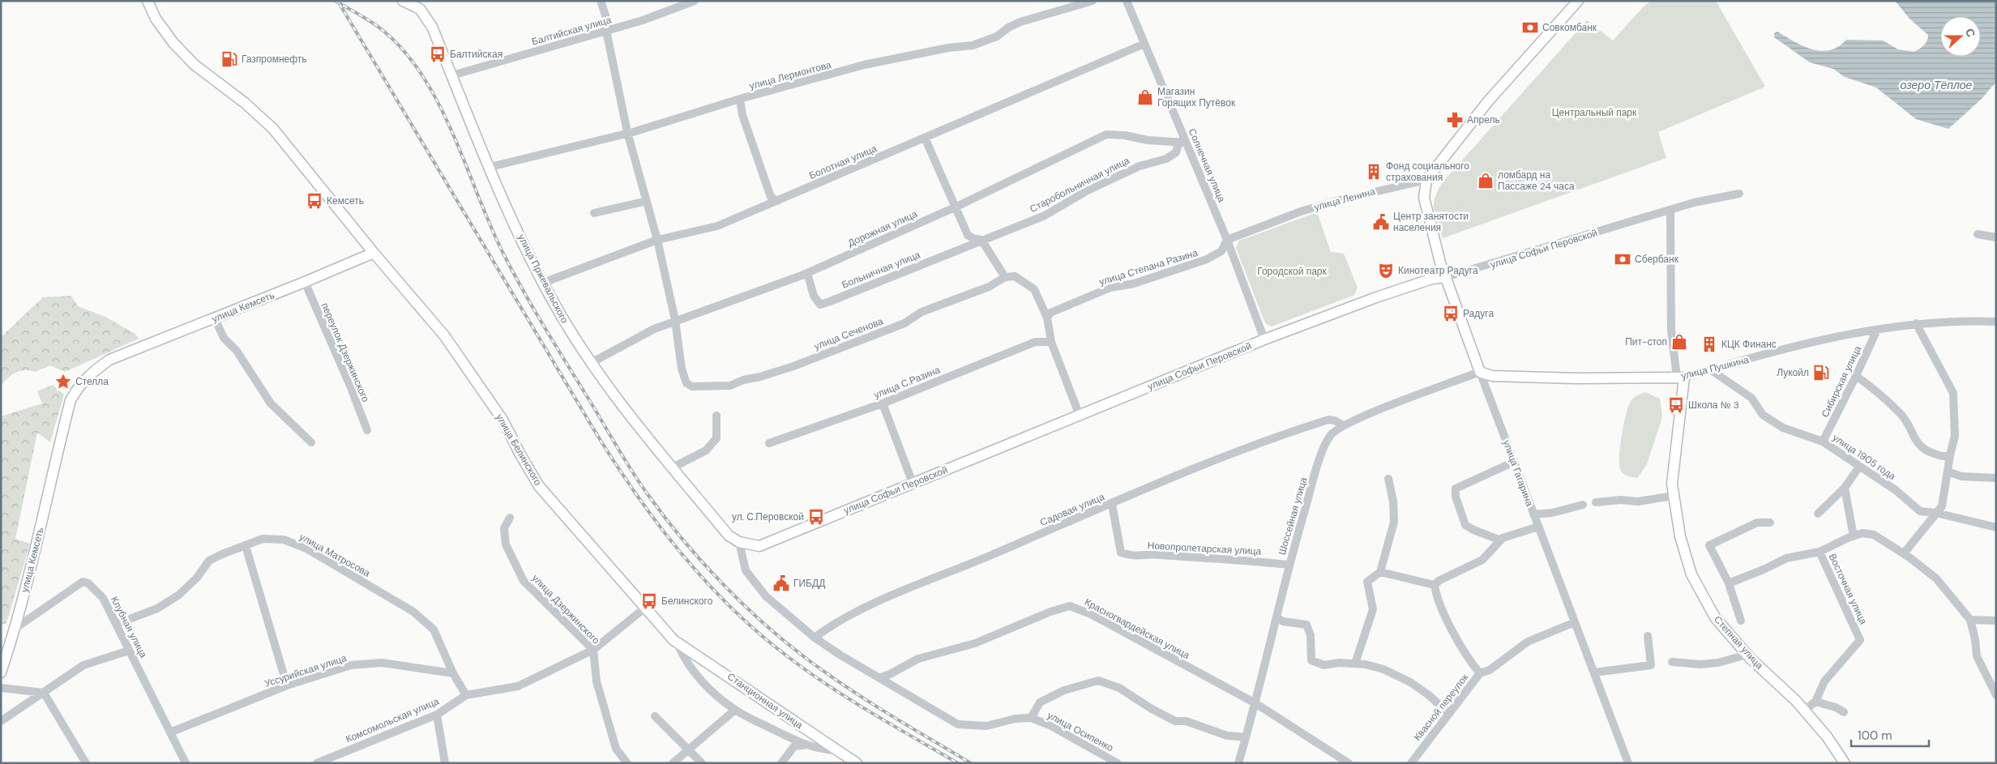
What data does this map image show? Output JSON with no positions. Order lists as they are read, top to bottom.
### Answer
{
  "streets": {
    "main road": [
      "улица Софьи Перовской",
      "улица Пржевальского",
      "улица Кемсеть",
      "улица Пушкина",
      "улица Белинского",
      "улица Гагарина",
      "Степная улица",
      "Станционная улица"
    ],
    "street": [
      "Балтийская улица",
      "улица Лермонтова",
      "Болотная улица",
      "Солнечная улица",
      "Старобольничная улица",
      "улица Ленина",
      "Дорожная улица",
      "улица Степана Разина",
      "Больничная улица",
      "улица Сеченова",
      "переулок Дзержинского",
      "Сибирская улица",
      "улица С.Разина",
      "улица 1905 года",
      "Садовая улица",
      "Шоссейная улица",
      "Новопролетарская улица",
      "улица Матросова",
      "Восточная улица",
      "улица Дзержинского",
      "Клубная улица",
      "Красногвардейская улица",
      "Уссурийская улица",
      "Квасной переулок",
      "Комсомольская улица",
      "улица Осипенко"
    ]
  },
  "crossings": [
    ["Балтийская улица", "улица Пржевальского"],
    ["улица Лермонтова", "улица Пржевальского"],
    ["Болотная улица", "Солнечная улица"],
    ["Болотная улица", "улица Пржевальского"],
    ["Солнечная улица", "Старобольничная улица"],
    ["Солнечная улица", "улица Ленина"],
    ["Солнечная улица", "Дорожная улица"],
    ["Солнечная улица", "улица Софьи Перовской"],
    ["Солнечная улица", "улица Степана Разина"],
    ["Старобольничная улица", "Дорожная улица"],
    ["Старобольничная улица", "Больничная улица"],
    ["улица Ленина", "улица Степана Разина"],
    ["улица Ленина", "улица Гагарина"],
    ["Дорожная улица", "Больничная улица"],
    ["Дорожная улица", "улица Пржевальского"],
    ["Дорожная улица", "улица Сеченова"],
    ["улица Софьи Перовской", "улица Пржевальского"],
    ["улица Софьи Перовской", "улица Гагарина"],
    ["улица Кемсеть", "переулок Дзержинского"],
    ["улица Кемсеть", "улица Белинского"],
    ["улица Кемсеть", "Клубная улица"],
    ["улица Пушкина", "Сибирская улица"],
    ["улица Пушкина", "улица 1905 года"],
    ["улица Пушкина", "улица Гагарина"],
    ["улица Пушкина", "Шоссейная улица"],
    ["улица Пушкина", "Степная улица"],
    ["Сибирская улица", "улица 1905 года"],
    ["улица Белинского", "Станционная улица"],
    ["улица Белинского", "Комсомольская улица"],
    ["улица Гагарина", "Шоссейная улица"],
    ["улица Гагарина", "Квасной переулок"],
    ["Садовая улица", "Шоссейная улица"],
    ["Садовая улица", "Новопролетарская улица"],
    ["Шоссейная улица", "Новопролетарская улица"],
    ["Шоссейная улица", "Красногвардейская улица"],
    ["Шоссейная улица", "улица Осипенко"],
    ["улица Матросова", "Клубная улица"],
    ["улица Матросова", "Уссурийская улица"],
    ["улица Матросова", "Комсомольская улица"],
    ["Восточная улица", "Степная улица"],
    ["улица Дзержинского", "Комсомольская улица"],
    ["Клубная улица", "Уссурийская улица"]
  ],
  "water": ["озеро Тёплое"],
  "parks": ["Центральный парк", "Городской парк"],
  "places": {
    "bank": ["Совкомбанк", "Сбербанк"],
    "bus stop": [
      "Балтийская",
      "Кемсеть",
      "Радуга",
      "Школа № 3",
      "ул. С.Перовской",
      "Белинского"
    ],
    "fuel station": ["Газпромнефть", "Лукойл"],
    "shop": ["Магазин Горящих Путёвок", "ломбард на Пассаже 24 часа", "Пит-стоп"],
    "pharmacy": ["Апрель"],
    "building": ["Фонд социального страхования", "КЦК Финанс"],
    "public building": ["Центр занятости населения", "ГИБДД"],
    "theatre": ["Кинотеатр Радуга"],
    "place": ["Стелла"]
  },
  "scale_bar": "100 m",
  "north": "right"
}
